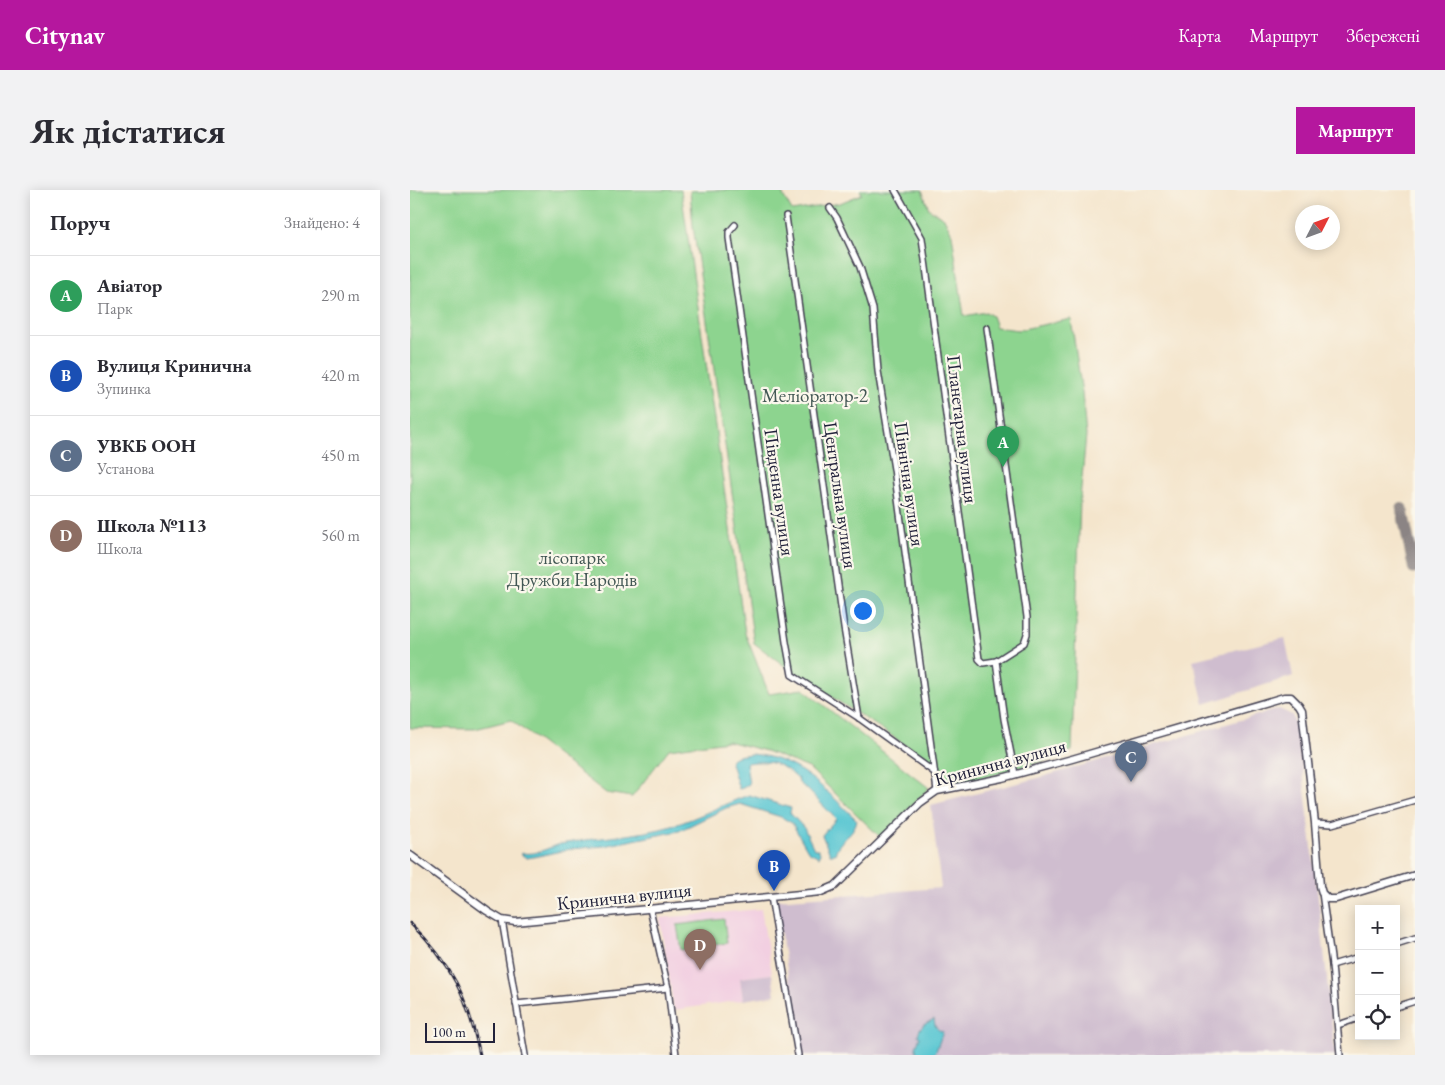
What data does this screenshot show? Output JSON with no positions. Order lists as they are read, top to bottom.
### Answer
{
  "streets": {
    "street": [
      "Планетарна вулиця",
      "Північна вулиця",
      "Південна вулиця",
      "Центральна вулиця",
      "Кринична вулиця"
    ]
  },
  "crossings": [
    ["Північна вулиця", "Кринична вулиця"],
    ["Південна вулиця", "Центральна вулиця"]
  ],
  "parks": ["Меліоратор-2", "лісопарк Дружби Народів"],
  "scale_bar": "100 m",
  "north": "top right",
  "page": {
    "header": "Citynav",
    "nav": ["Карта", "Маршрут", "Збережені"],
    "buttons": "Маршрут",
    "title": "Як дістатися",
    "heading": ["Поруч", "Знайдено: 4"],
    "list": [
      {
        "mark": "A",
        "name": "Авіатор",
        "note": "Парк",
        "value": "290 m"
      },
      {
        "mark": "B",
        "name": "Вулиця Кринична",
        "note": "Зупинка",
        "value": "420 m"
      },
      {
        "mark": "C",
        "name": "УВКБ ООН",
        "note": "Установа",
        "value": "450 m"
      },
      {
        "mark": "D",
        "name": "Школа №113",
        "note": "Школа",
        "value": "560 m"
      }
    ],
    "pins": [
      "A",
      "C",
      "B",
      "D"
    ],
    "map_buttons": ["+", "−"],
    "scale": "100 m"
  }
}
